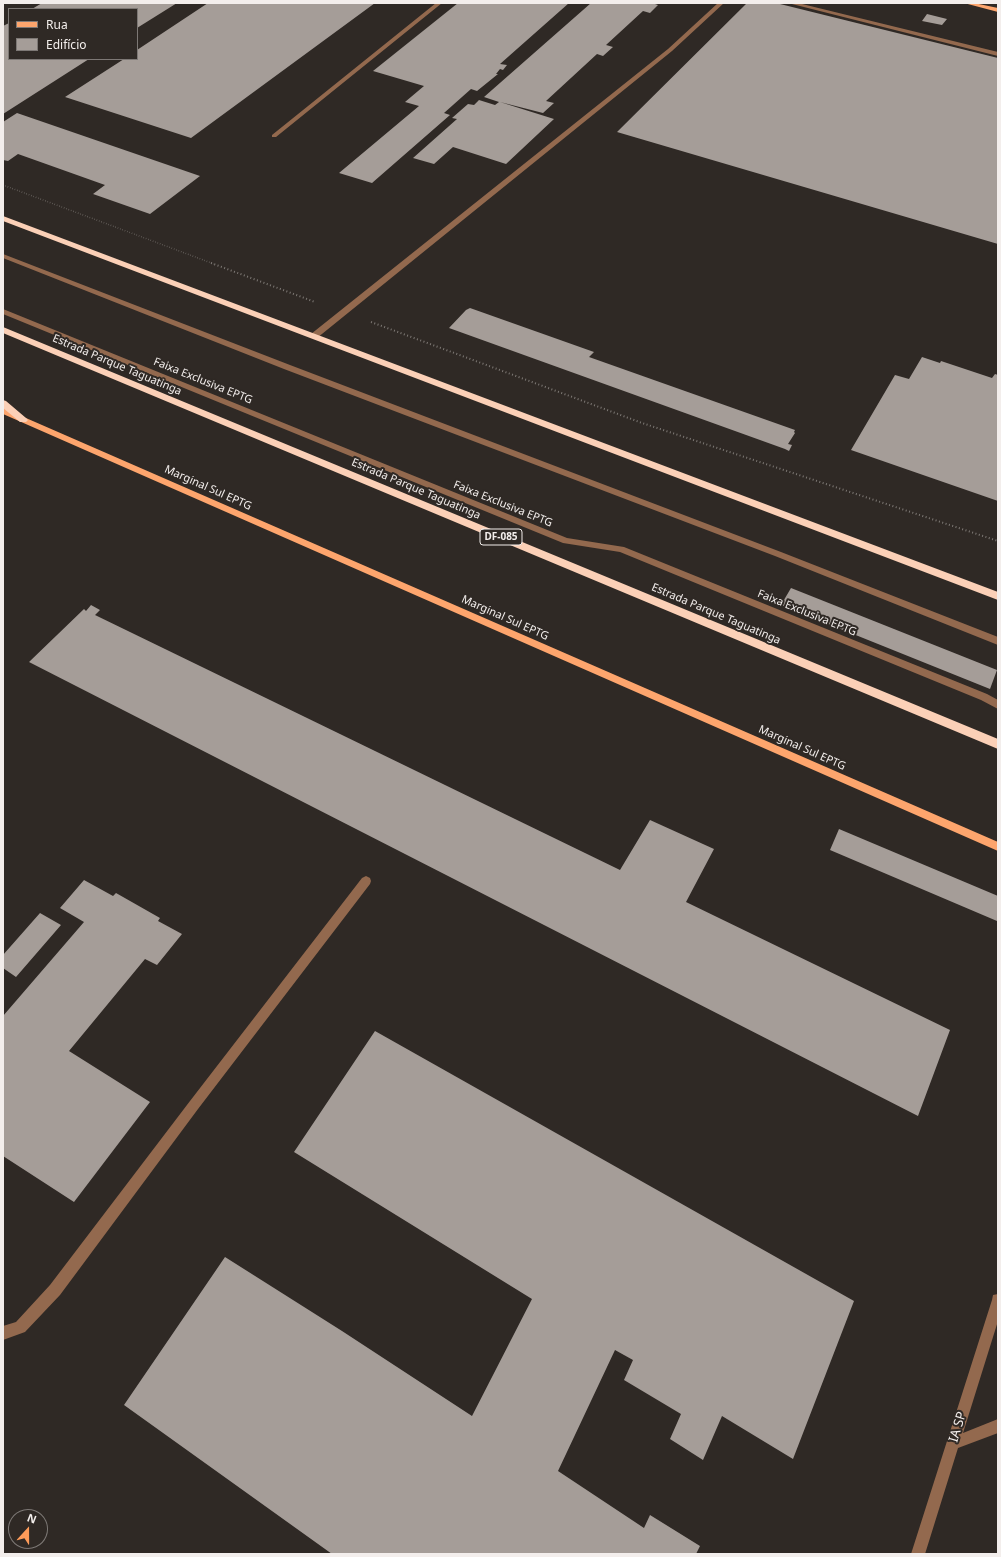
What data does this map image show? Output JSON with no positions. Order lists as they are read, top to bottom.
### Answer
{
  "streets": {
    "highway": ["Estrada Parque Taguatinga", "DF-085"],
    "main road": ["Marginal Sul EPTG"],
    "street": ["Faixa Exclusiva EPTG", "IA SP"]
  },
  "legend": ["Rua", "Edifício"],
  "north": "top"
}
